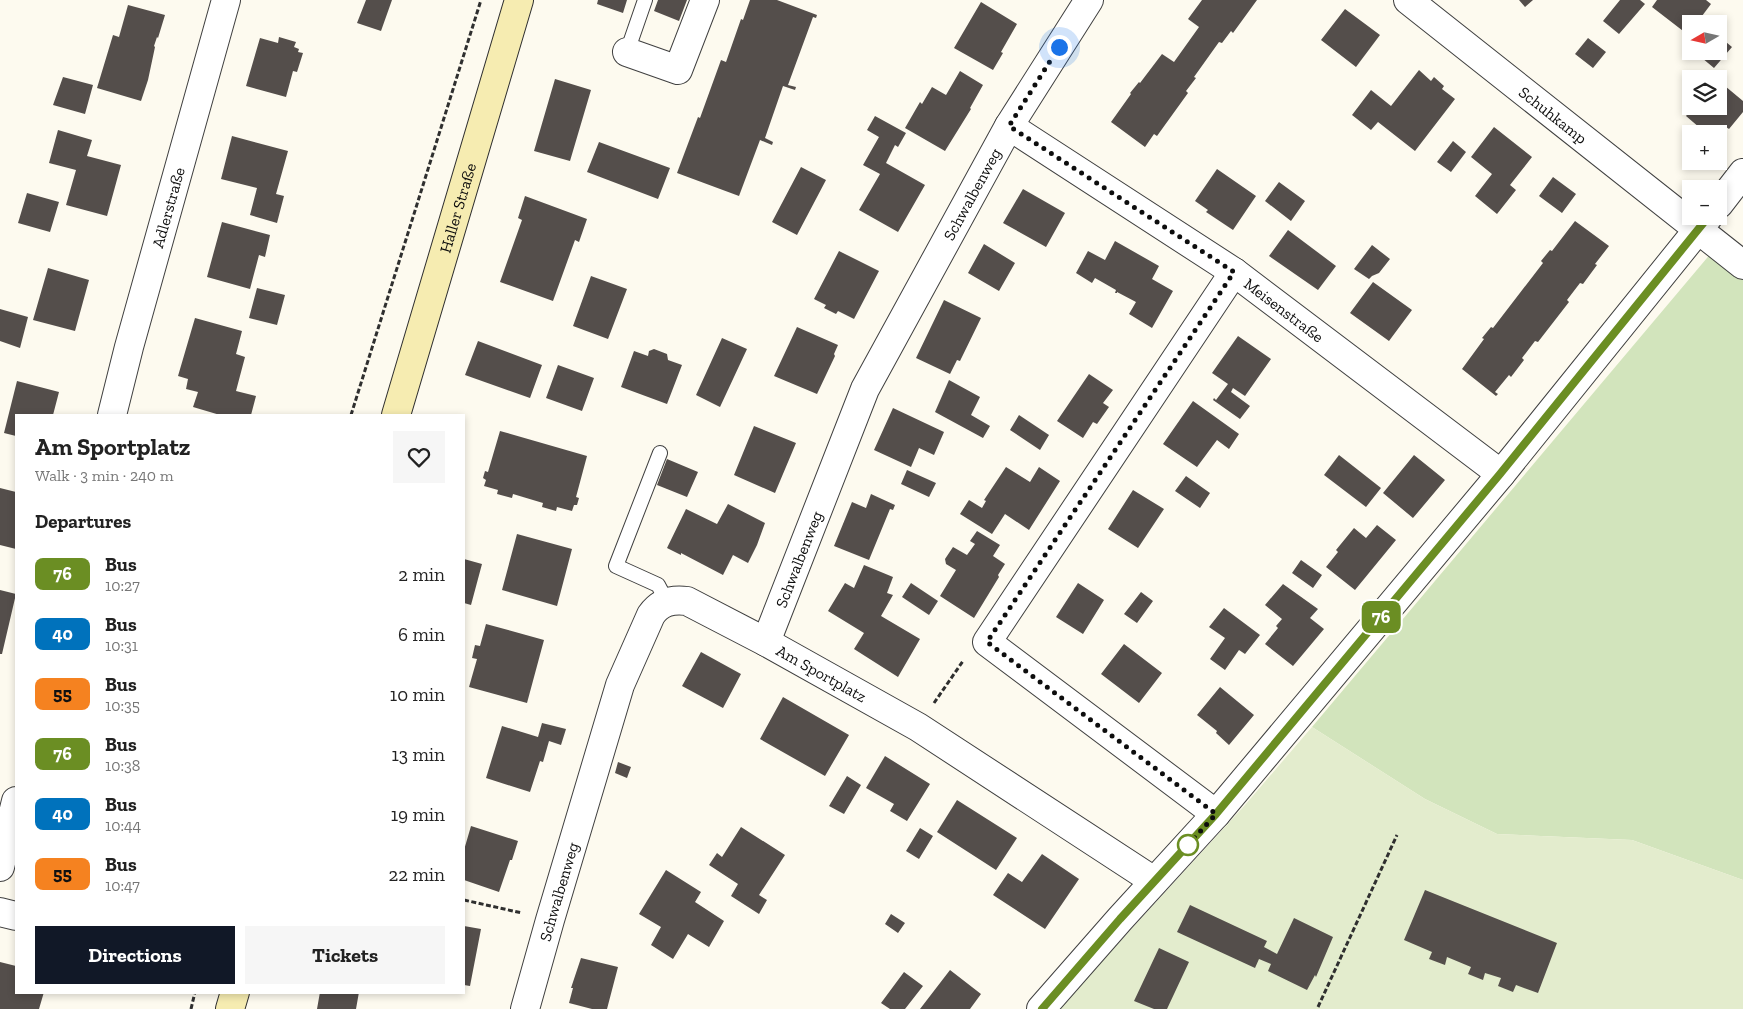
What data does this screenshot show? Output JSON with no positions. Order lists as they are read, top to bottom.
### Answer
{
  "streets": {
    "main road": ["Haller Straße"],
    "street": [
      "Schuhkamp",
      "Schwalbenweg",
      "Adlerstraße",
      "Meisenstraße",
      "Am Sportplatz"
    ]
  },
  "crossings": [
    ["Schwalbenweg", "Meisenstraße"],
    ["Schwalbenweg", "Am Sportplatz"]
  ],
  "lines": ["bus line 76"],
  "north": "left",
  "page": {
    "on_map": "76",
    "map_buttons": ["+", "−"],
    "heading": [
      ["Am Sportplatz", "Walk · 3 min · 240 m"],
      "Departures"
    ],
    "list": [
      {
        "mark": "76",
        "name": "Bus",
        "note": "10:27",
        "value": "2 min"
      },
      {
        "mark": "40",
        "name": "Bus",
        "note": "10:31",
        "value": "6 min"
      },
      {
        "mark": "55",
        "name": "Bus",
        "note": "10:35",
        "value": "10 min"
      },
      {
        "mark": "76",
        "name": "Bus",
        "note": "10:38",
        "value": "13 min"
      },
      {
        "mark": "40",
        "name": "Bus",
        "note": "10:44",
        "value": "19 min"
      },
      {
        "mark": "55",
        "name": "Bus",
        "note": "10:47",
        "value": "22 min"
      }
    ],
    "buttons": ["Directions", "Tickets"]
  }
}
